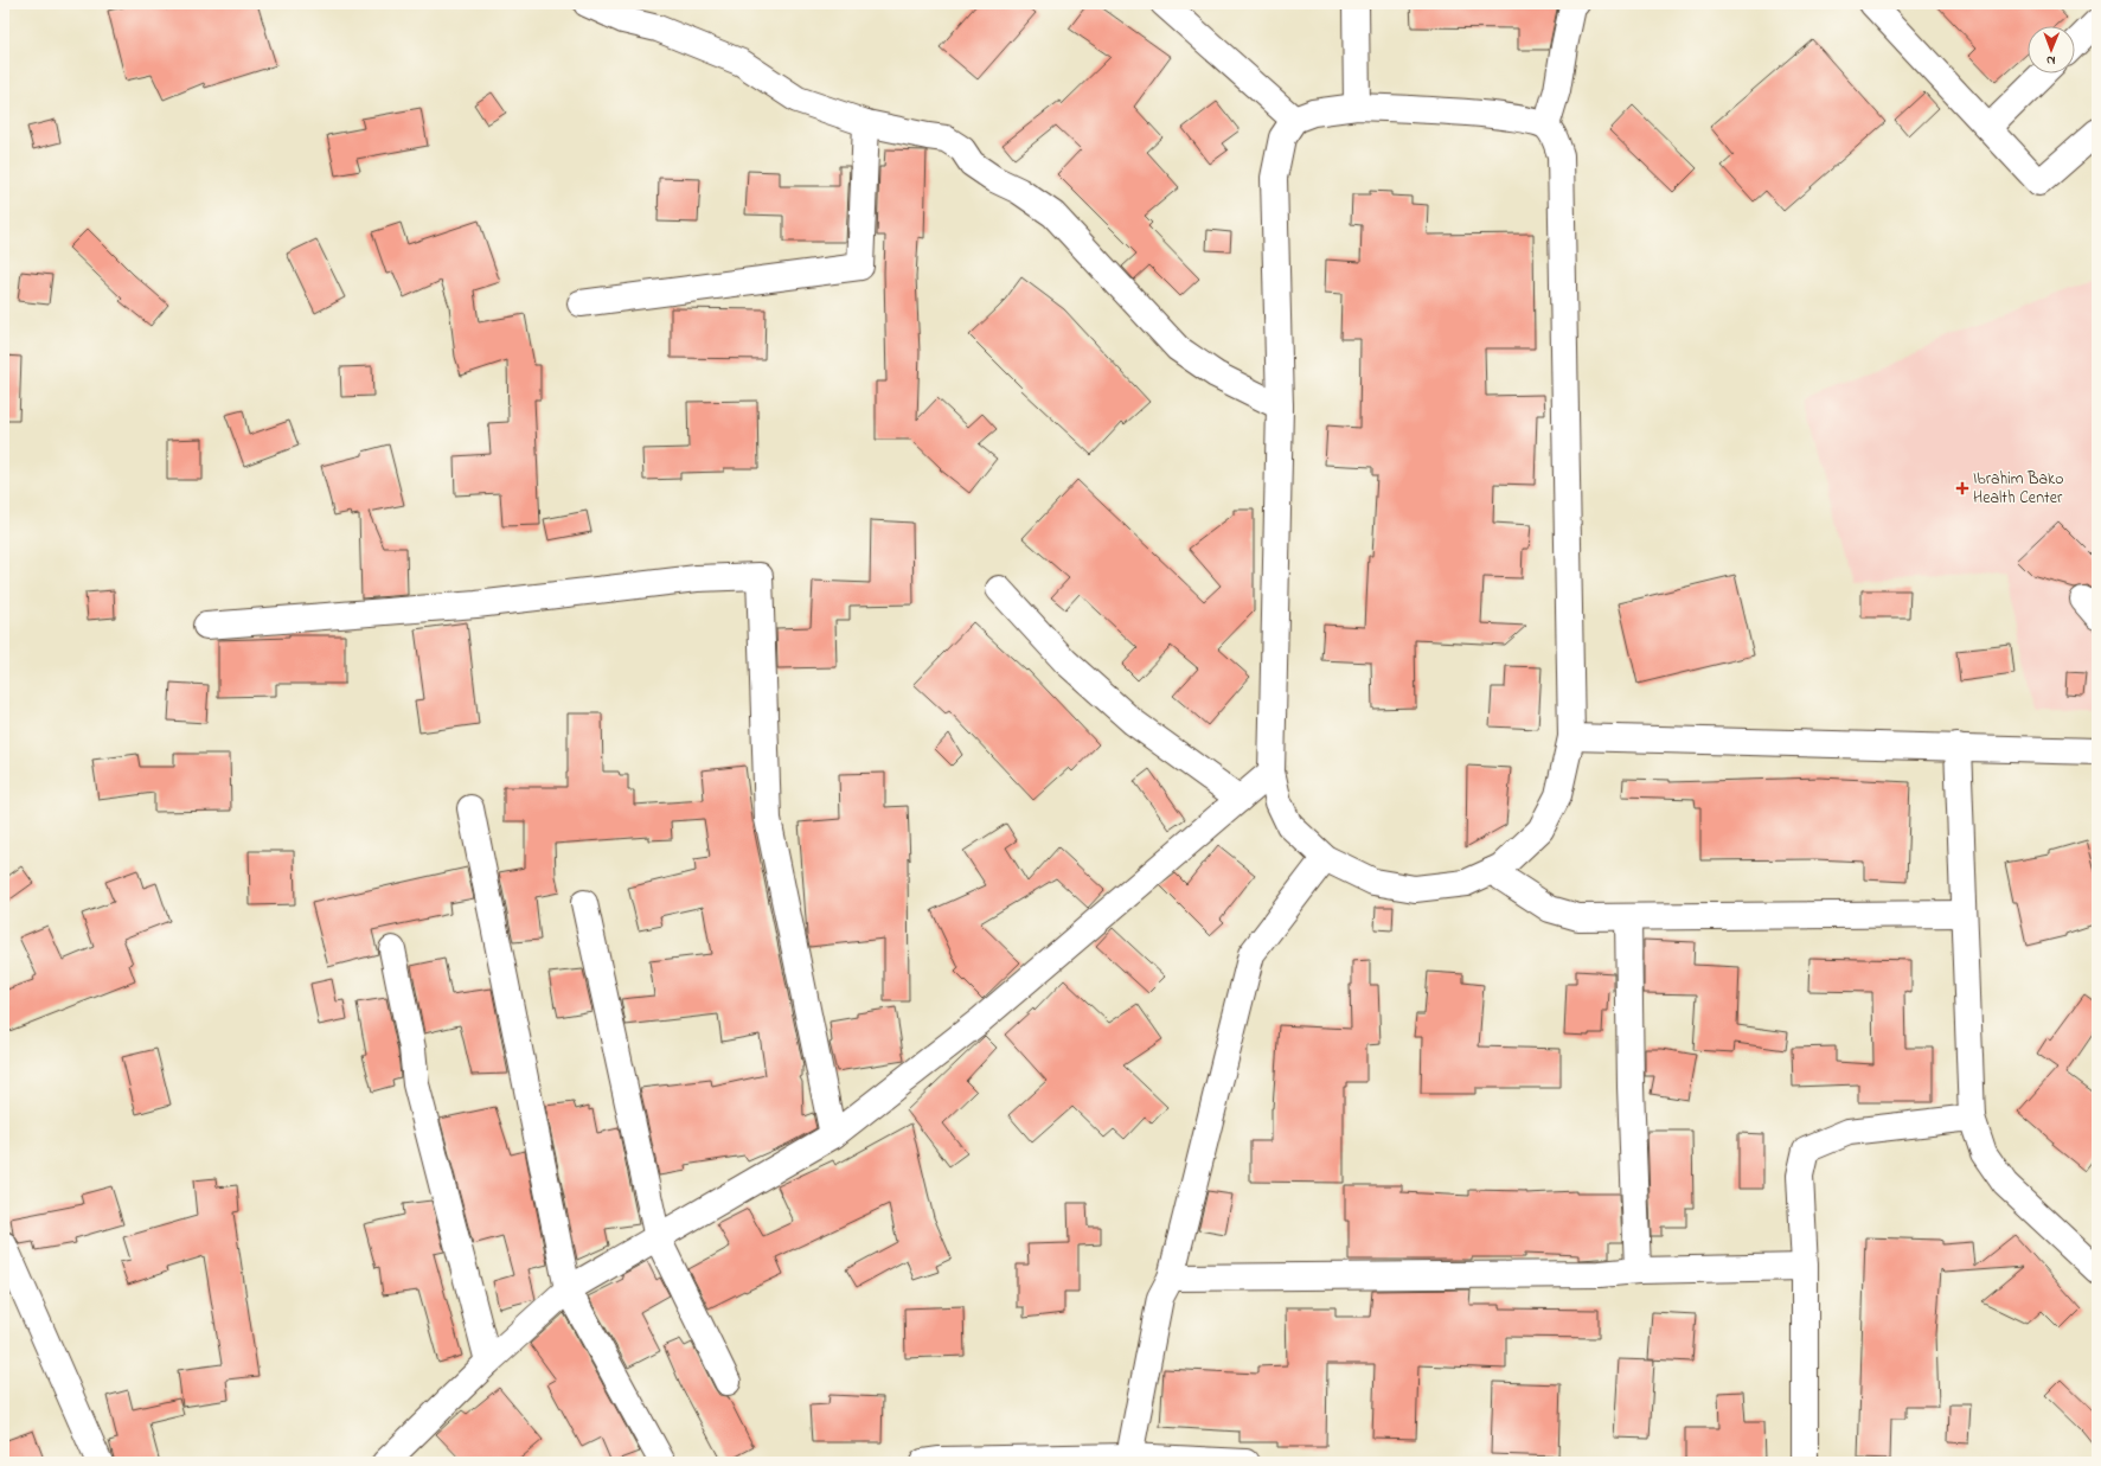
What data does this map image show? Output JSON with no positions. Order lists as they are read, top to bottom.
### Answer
{
  "places": {
    "health": ["Ibrahim Bako Health Center"]
  },
  "north": "bottom"
}
